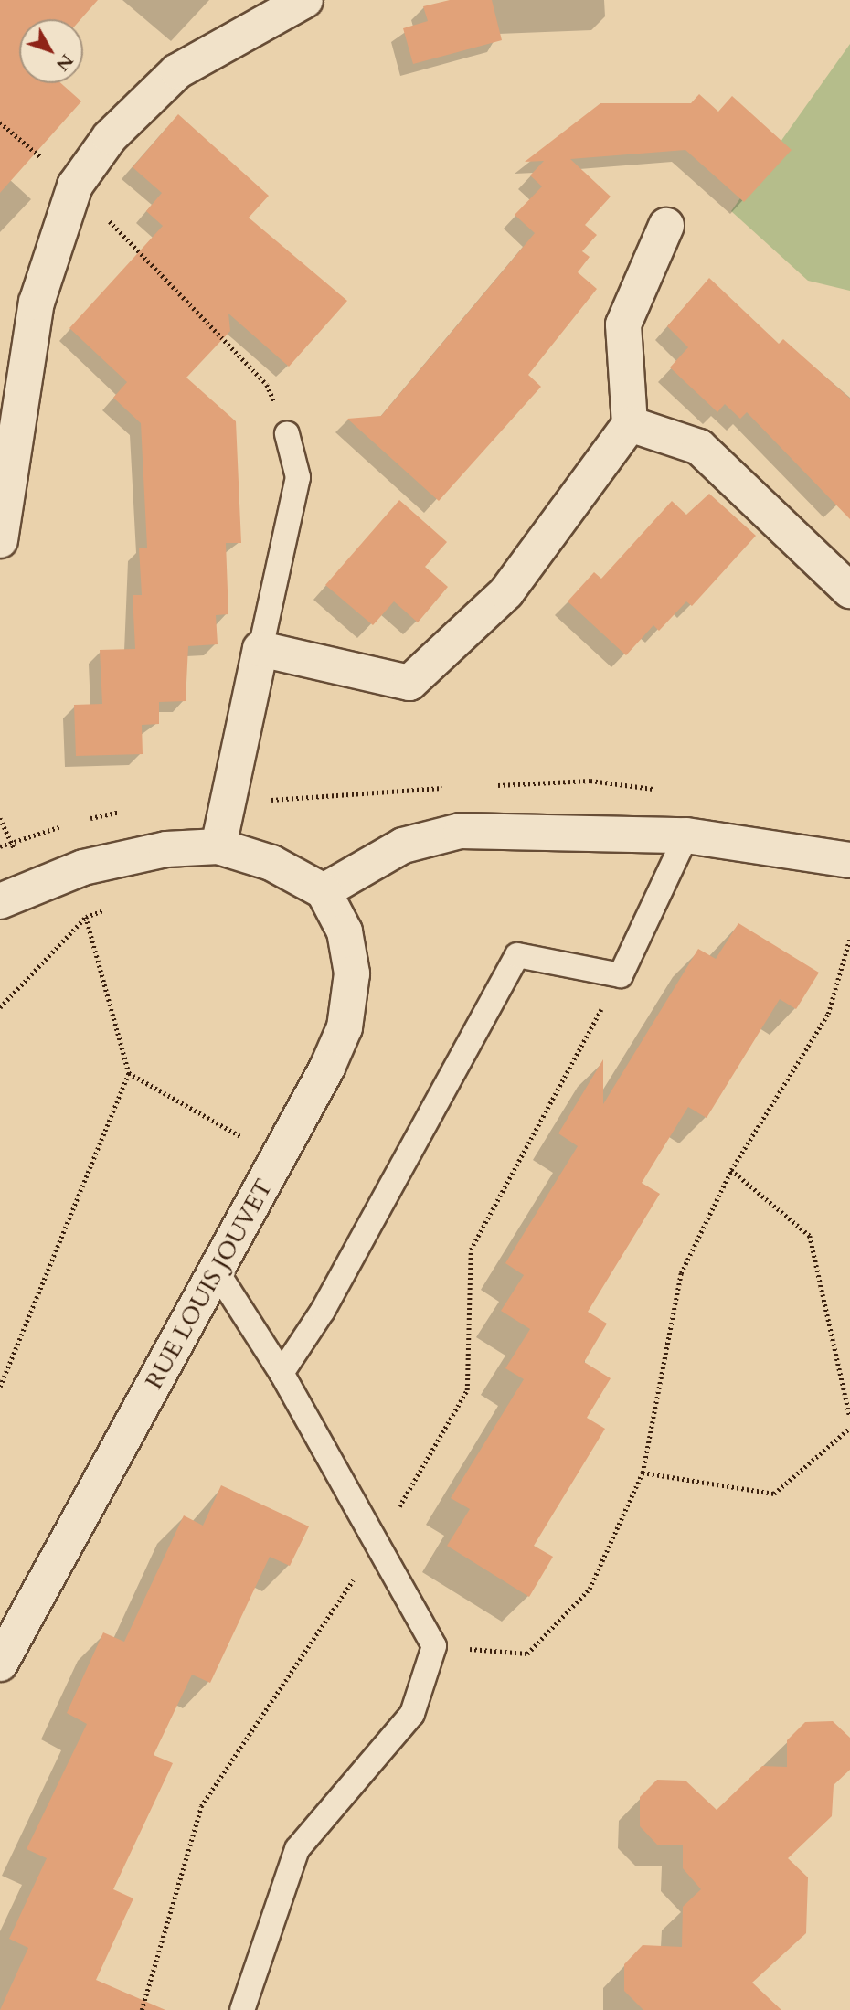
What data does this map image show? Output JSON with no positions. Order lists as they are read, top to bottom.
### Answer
{
  "streets": {
    "street": ["RUE LOUIS JOUVET"]
  },
  "north": "bottom right"
}
